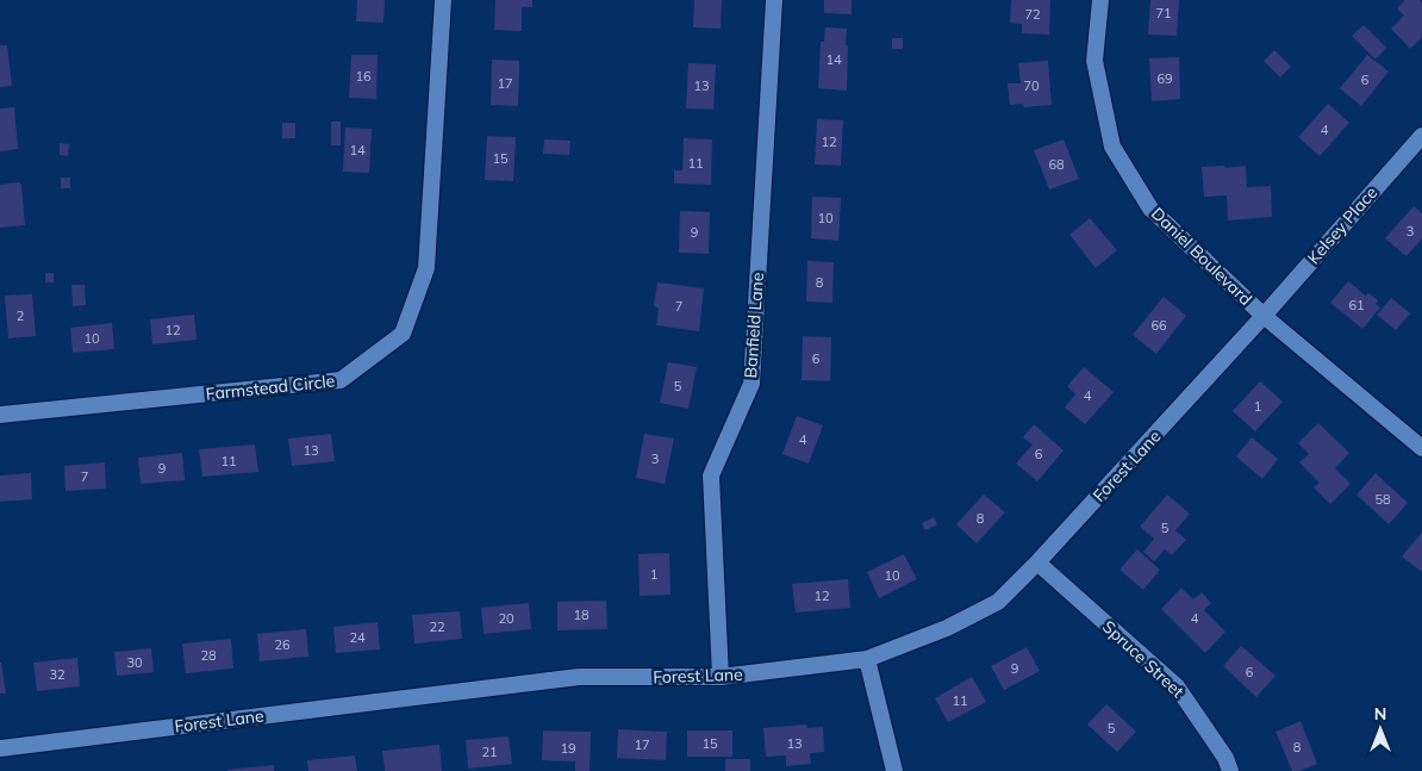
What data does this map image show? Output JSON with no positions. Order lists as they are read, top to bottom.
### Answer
{
  "streets": {
    "street": [
      "Kelsey Place",
      "Daniel Boulevard",
      "Banfield Lane",
      "Farmstead Circle",
      "Forest Lane",
      "Spruce Street"
    ]
  },
  "crossings": [
    ["Kelsey Place", "Daniel Boulevard"],
    ["Kelsey Place", "Forest Lane"],
    ["Daniel Boulevard", "Forest Lane"],
    ["Banfield Lane", "Forest Lane"],
    ["Forest Lane", "Spruce Street"]
  ],
  "house_numbers": [
    "71",
    "72",
    "14",
    "16",
    "69",
    "6",
    "17",
    "13",
    "70",
    "4",
    "12",
    "14",
    "15",
    "11",
    "68",
    "10",
    "3",
    "9",
    "8",
    "61",
    "7",
    "2",
    "66",
    "12",
    "10",
    "6",
    "5",
    "4",
    "1",
    "4",
    "13",
    "6",
    "3",
    "11",
    "9",
    "7",
    "58",
    "8",
    "5",
    "1",
    "10",
    "12",
    "18",
    "20",
    "4",
    "22",
    "24",
    "26",
    "28",
    "30",
    "9",
    "6",
    "32",
    "11",
    "5",
    "15",
    "13",
    "17",
    "8",
    "19",
    "21"
  ],
  "north": "top"
}
